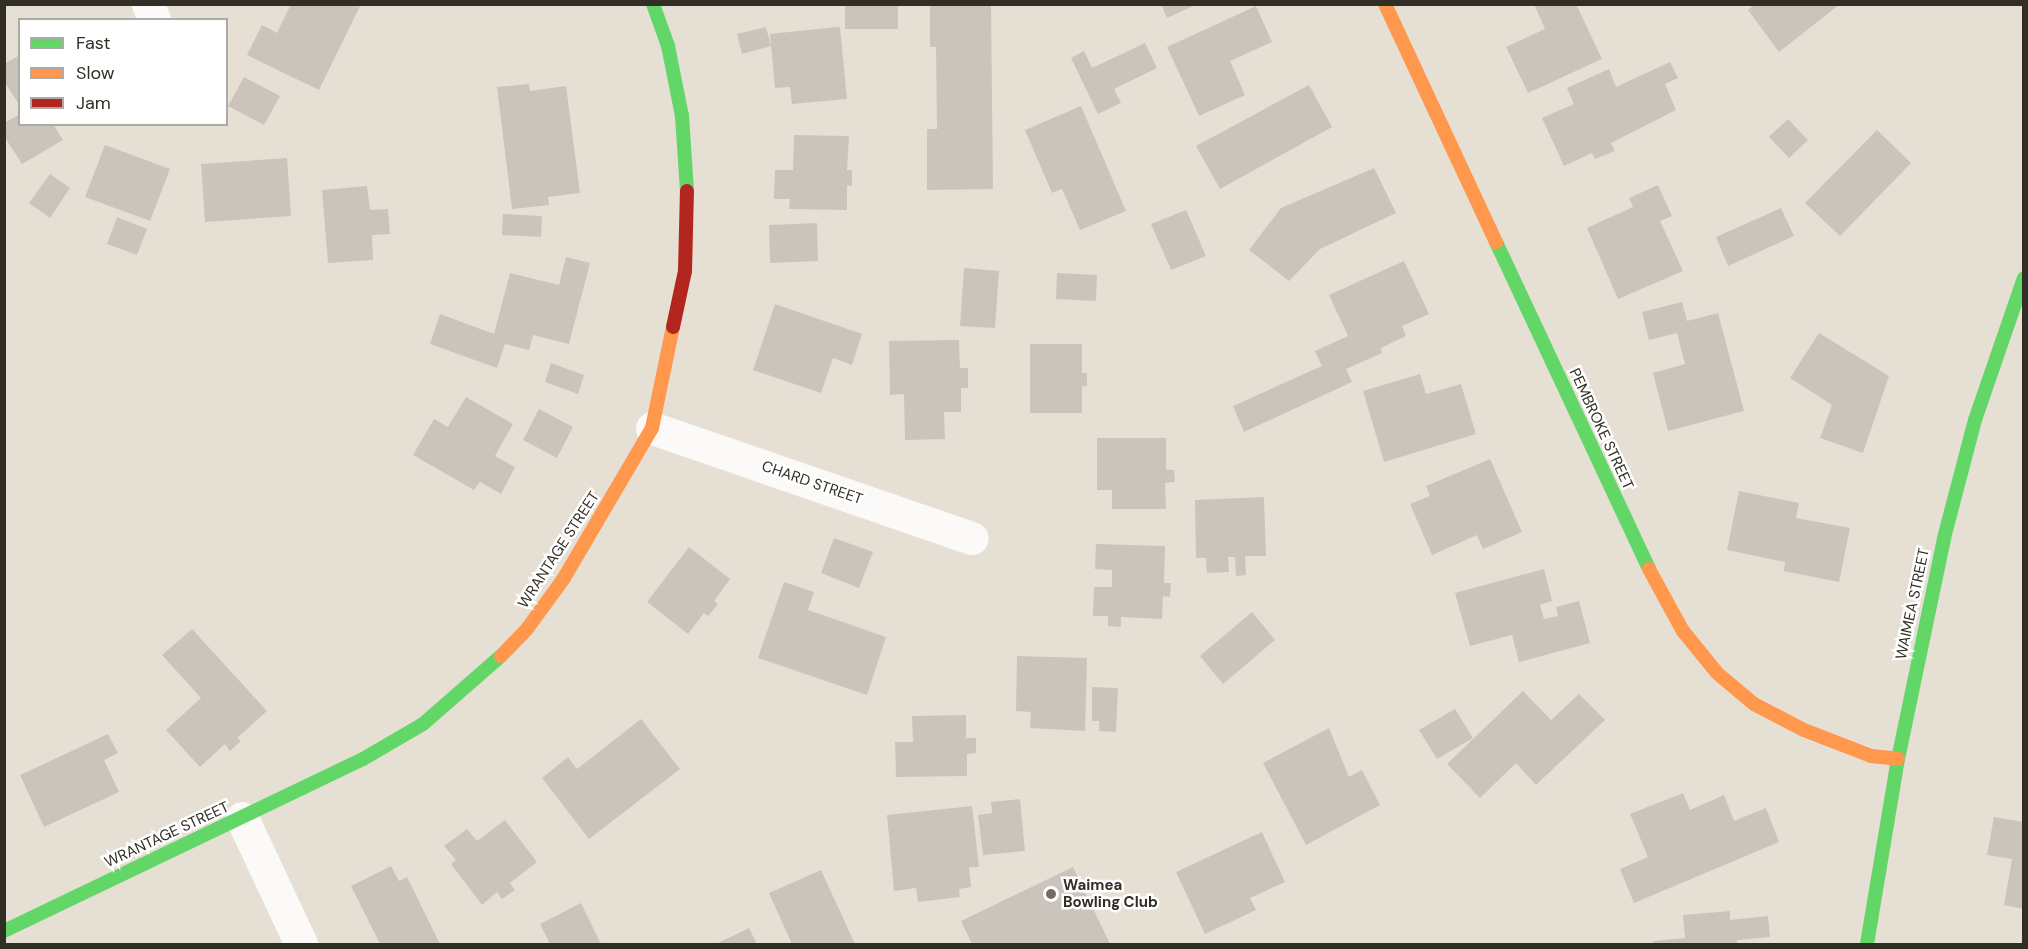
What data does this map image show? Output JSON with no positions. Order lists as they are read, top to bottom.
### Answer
{
  "streets": {
    "street": [
      "PEMBROKE STREET",
      "CHARD STREET",
      "WRANTAGE STREET",
      "WAIMEA STREET"
    ]
  },
  "crossings": [
    ["PEMBROKE STREET", "WAIMEA STREET"],
    ["CHARD STREET", "WRANTAGE STREET"]
  ],
  "places": ["Waimea Bowling Club"],
  "legend": ["Fast", "Slow", "Jam"]
}
